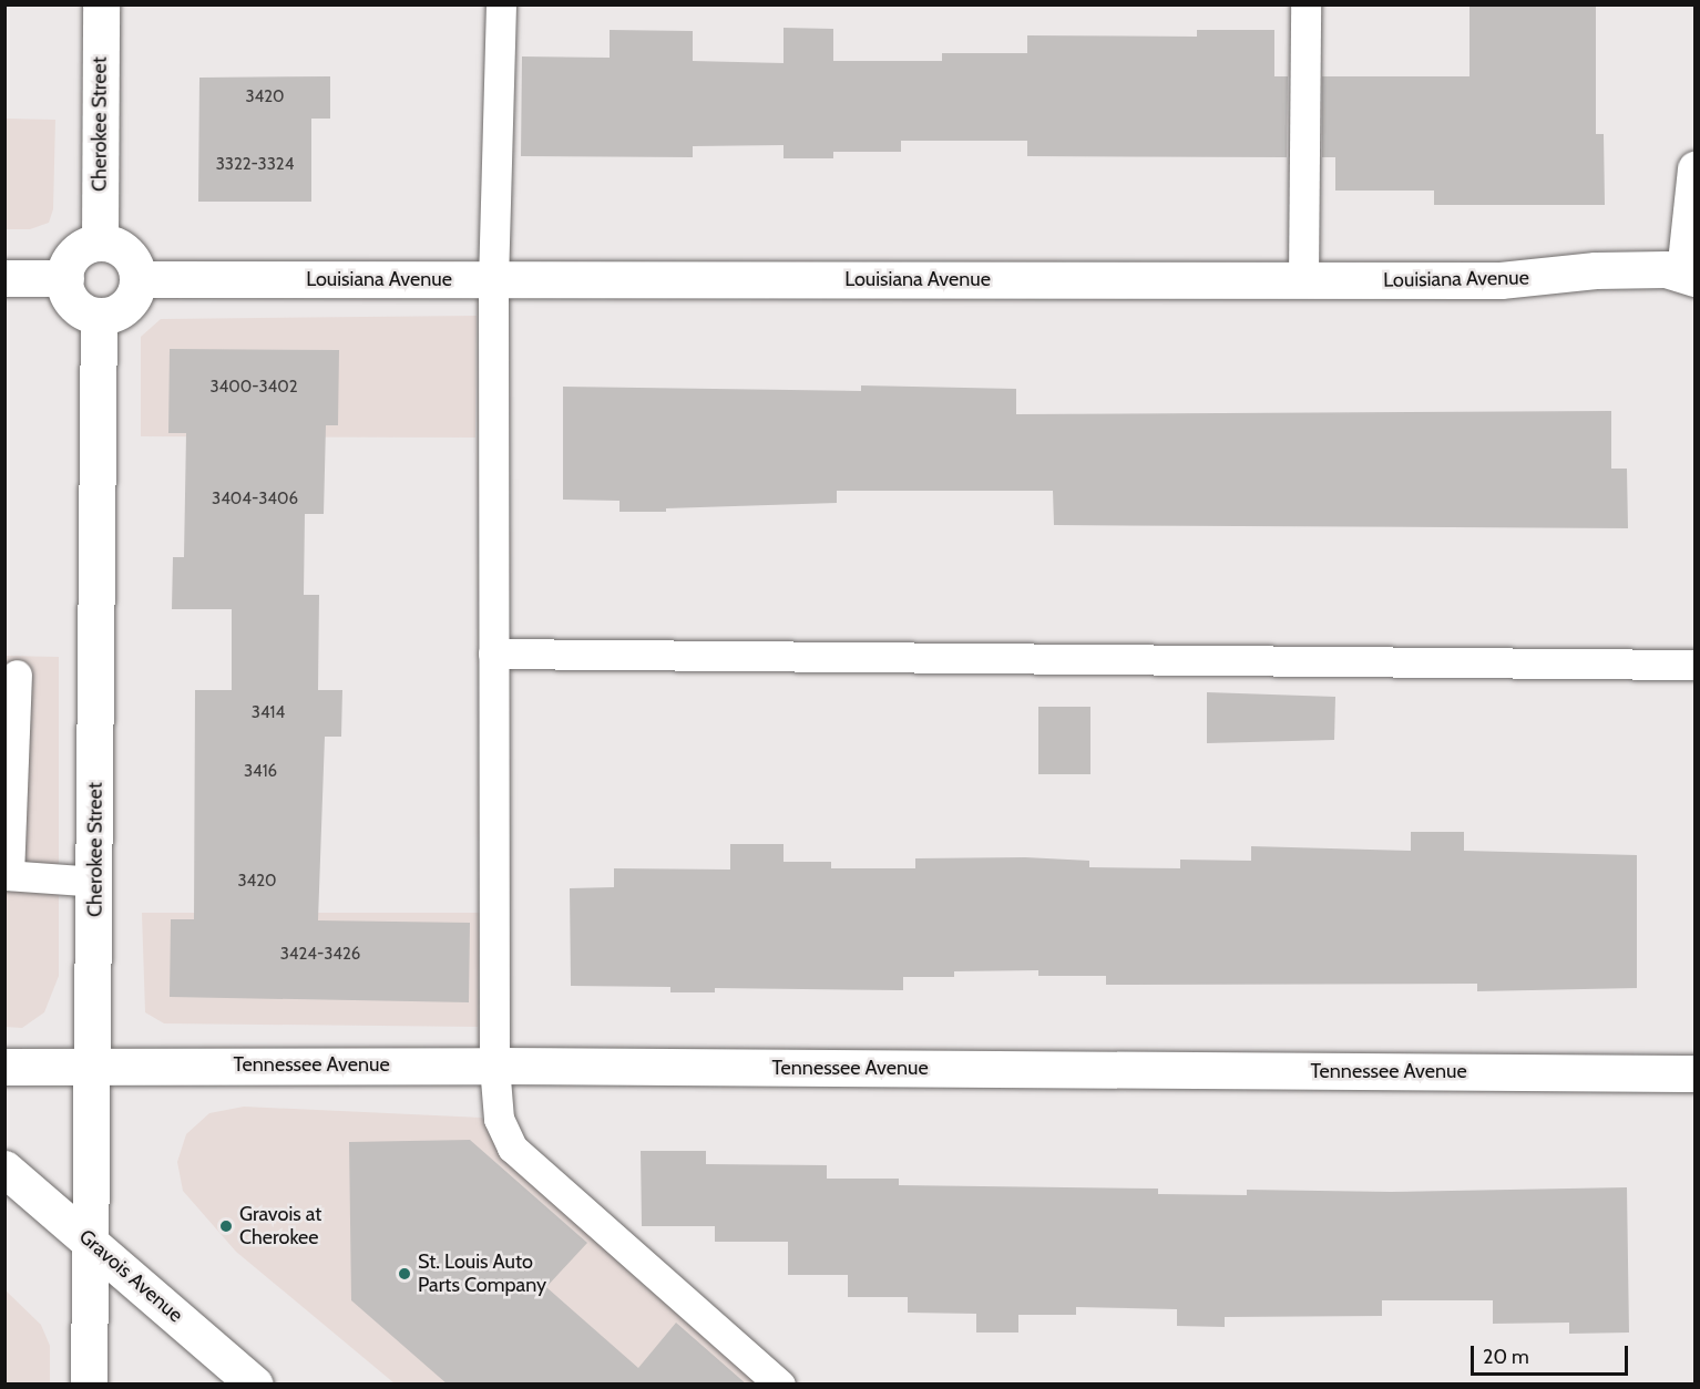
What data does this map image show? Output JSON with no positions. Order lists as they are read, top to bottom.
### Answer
{
  "streets": {
    "street": [
      "Cherokee Street",
      "Louisiana Avenue",
      "Tennessee Avenue",
      "Gravois Avenue"
    ]
  },
  "crossings": [
    ["Cherokee Street", "Louisiana Avenue"],
    ["Cherokee Street", "Tennessee Avenue"],
    ["Cherokee Street", "Gravois Avenue"]
  ],
  "places": ["Gravois at Cherokee", "St. Louis Auto Parts Company"],
  "house_numbers": [
    "3420",
    "3322-3324",
    "3400-3402",
    "3404-3406",
    "3414",
    "3416",
    "3420",
    "3424-3426"
  ],
  "scale_bar": "20 m"
}
